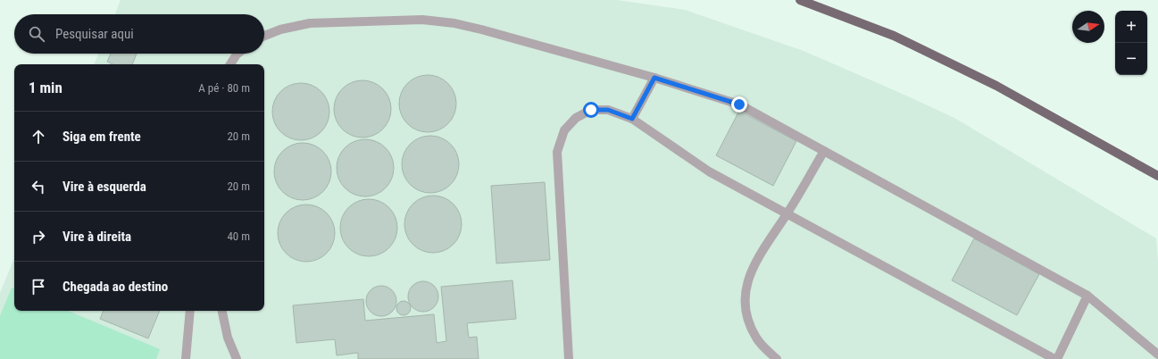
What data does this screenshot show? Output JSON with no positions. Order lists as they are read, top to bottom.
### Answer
{
  "north": "right",
  "page": {
    "map_buttons": ["+", "−"],
    "search": "Pesquisar aqui",
    "heading": ["1 min", "A pé · 80 m"],
    "list": [
      ["Siga em frente", "20 m"],
      ["Vire à esquerda", "20 m"],
      ["Vire à direita", "40 m"],
      "Chegada ao destino"
    ]
  }
}
